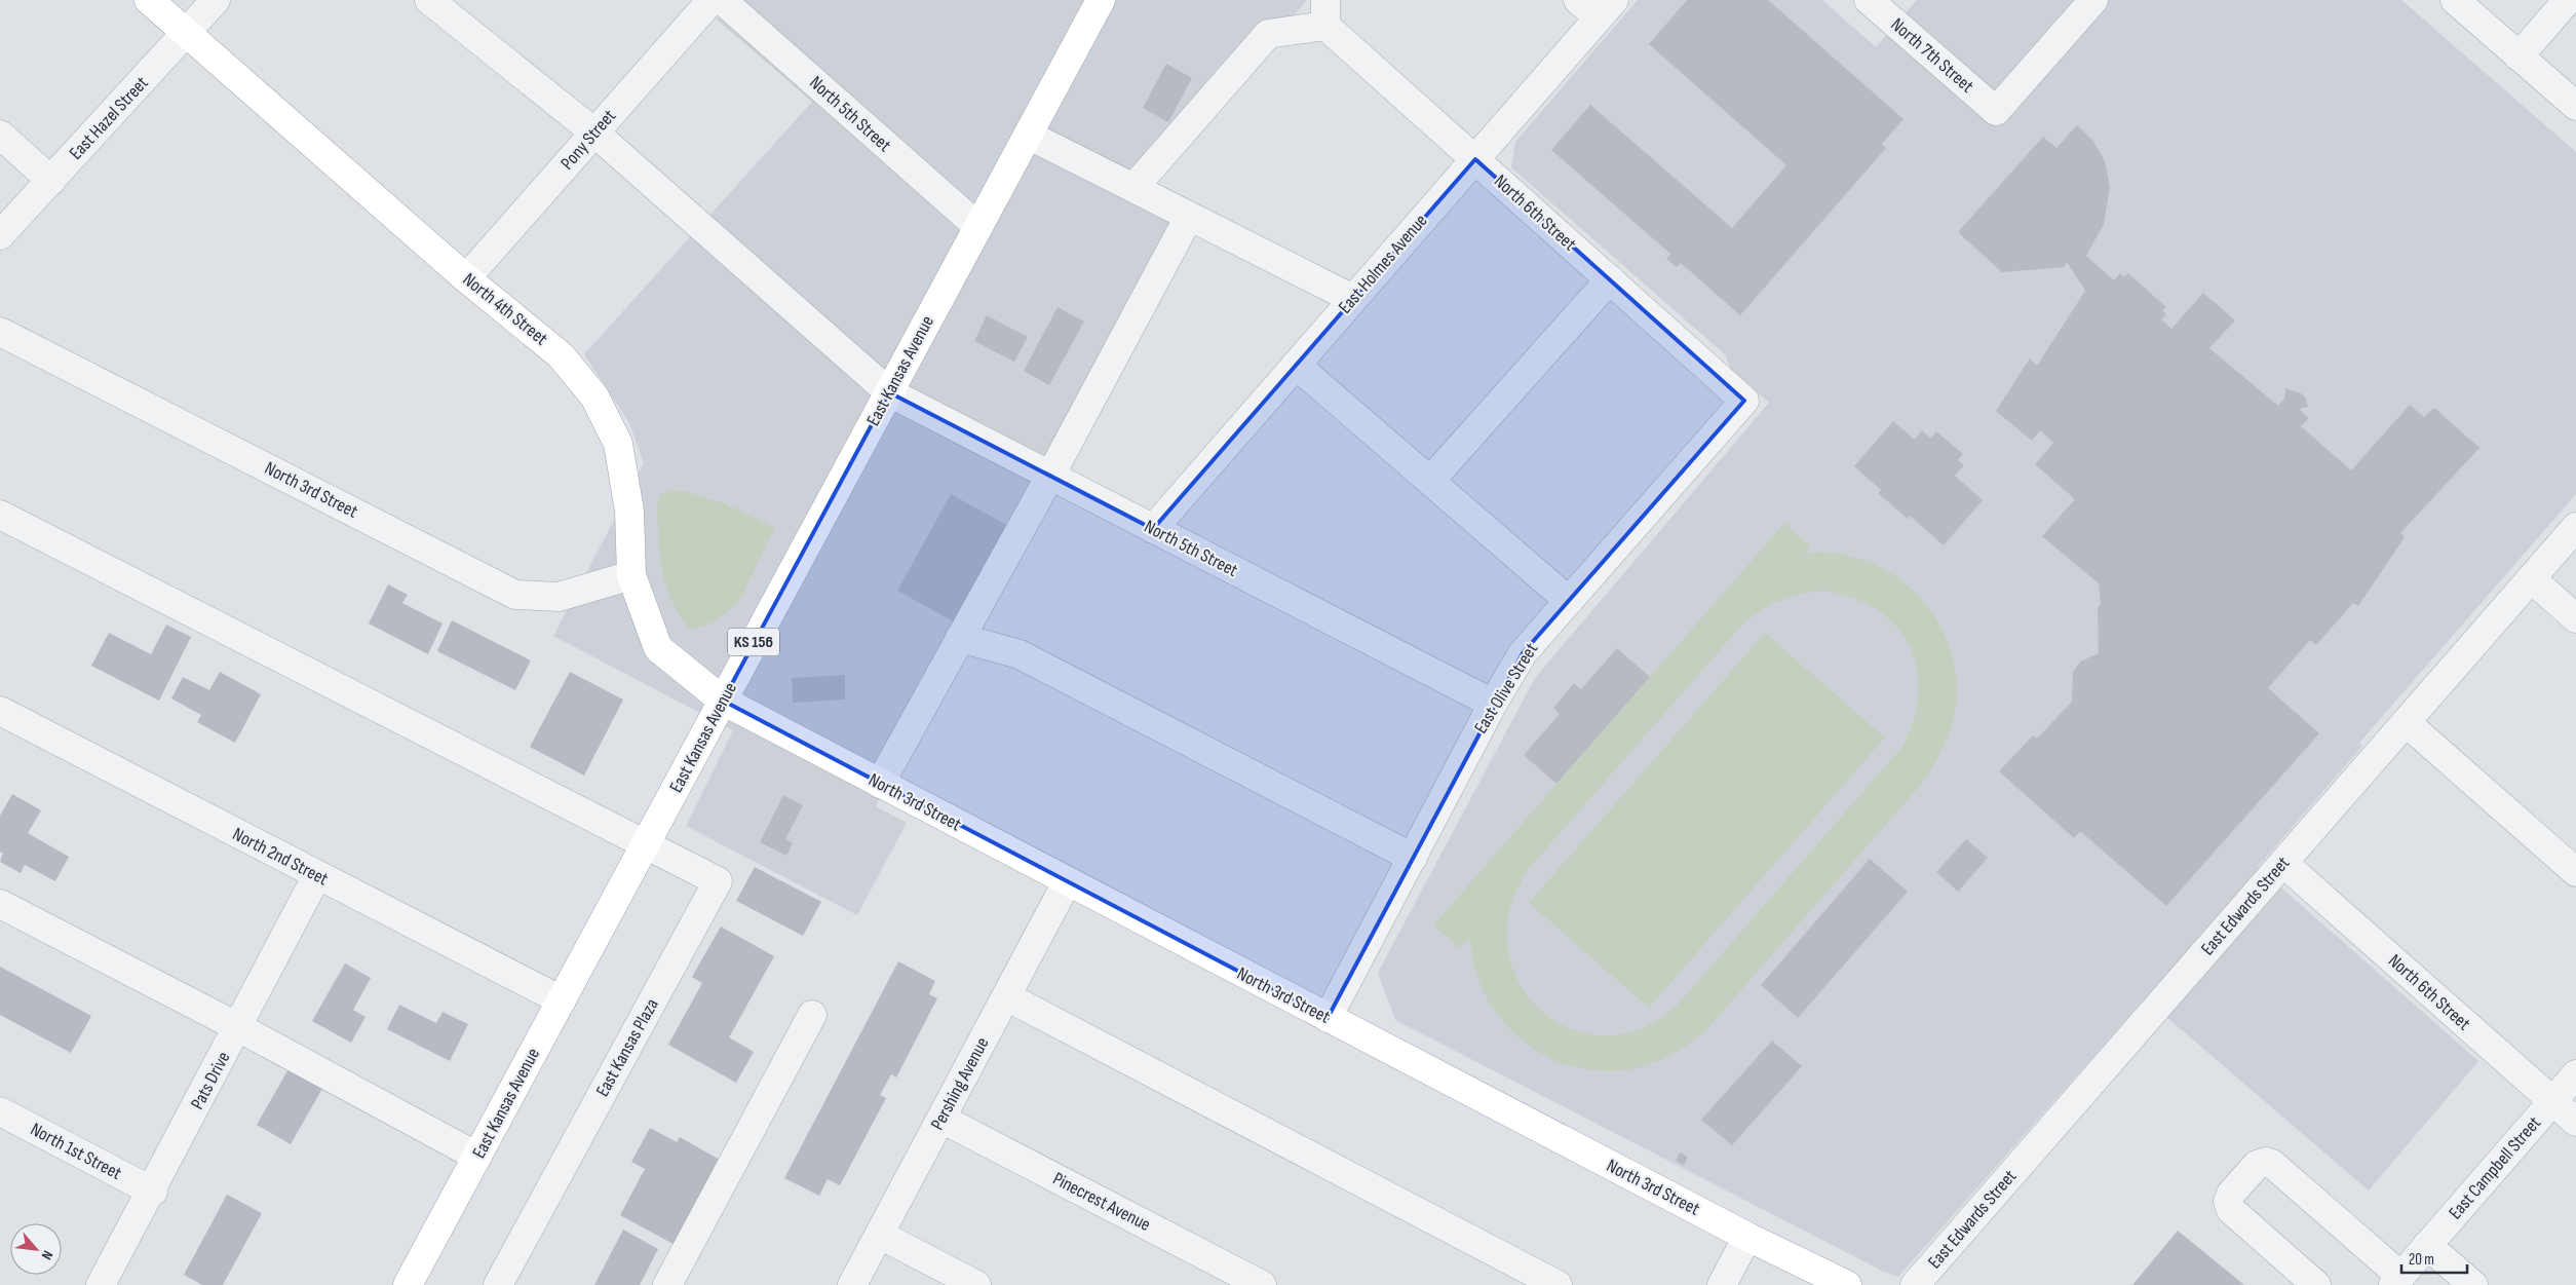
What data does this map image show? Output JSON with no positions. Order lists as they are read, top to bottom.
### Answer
{
  "streets": {
    "main road": [
      "North 4th Street",
      "East Kansas Avenue",
      "North 3rd Street",
      "KS 156"
    ],
    "street": [
      "North 7th Street",
      "North 5th Street",
      "East Hazel Street",
      "Pony Street",
      "North 6th Street",
      "East Holmes Avenue",
      "East Olive Street",
      "North 2nd Street",
      "East Edwards Street",
      "East Kansas Plaza",
      "Pats Drive",
      "Pershing Avenue",
      "North 1st Street",
      "East Campbell Street",
      "Pinecrest Avenue"
    ]
  },
  "crossings": [
    ["North 5th Street", "Pony Street"],
    ["North 5th Street", "East Holmes Avenue"],
    ["North 5th Street", "East Kansas Avenue"],
    ["North 5th Street", "East Olive Street"],
    ["East Hazel Street", "North 4th Street"],
    ["Pony Street", "North 4th Street"],
    ["North 6th Street", "East Holmes Avenue"],
    ["North 6th Street", "East Olive Street"],
    ["North 6th Street", "East Edwards Street"],
    ["North 6th Street", "East Campbell Street"],
    ["North 4th Street", "East Kansas Avenue"],
    ["North 4th Street", "North 3rd Street"],
    ["East Kansas Avenue", "North 3rd Street"],
    ["East Kansas Avenue", "North 2nd Street"],
    ["East Kansas Avenue", "East Kansas Plaza"],
    ["North 3rd Street", "East Olive Street"],
    ["North 3rd Street", "Pershing Avenue"],
    ["North 2nd Street", "Pats Drive"],
    ["Pats Drive", "North 1st Street"],
    ["Pershing Avenue", "Pinecrest Avenue"]
  ],
  "scale_bar": "20 m",
  "north": "bottom right"
}
